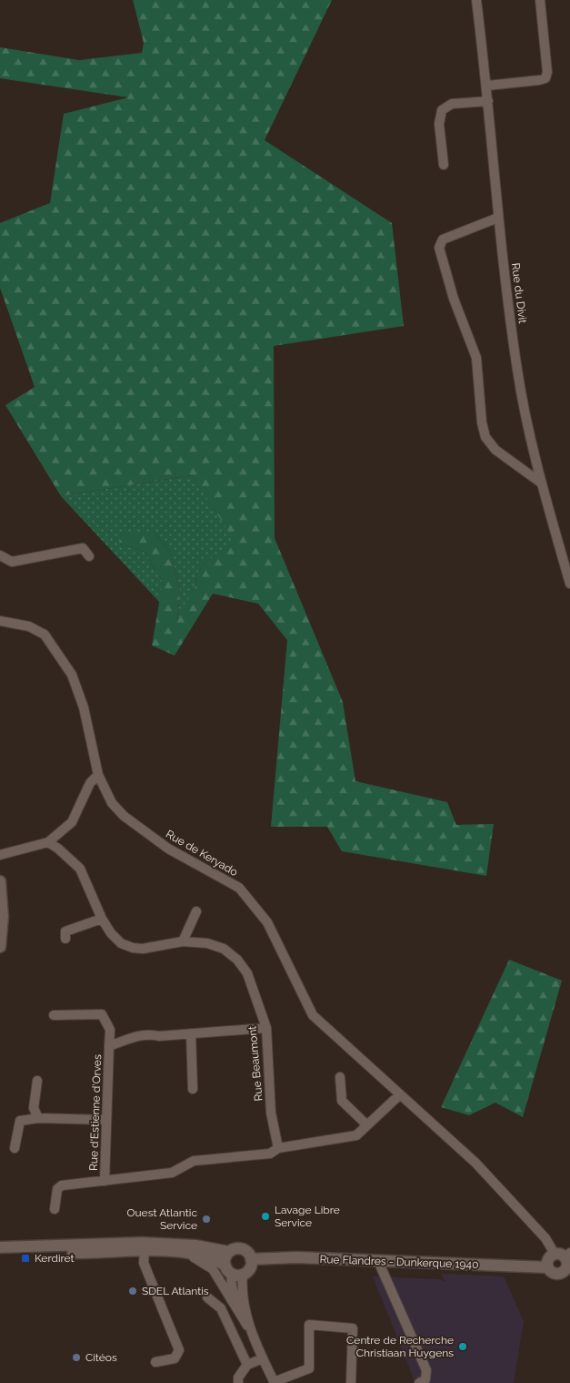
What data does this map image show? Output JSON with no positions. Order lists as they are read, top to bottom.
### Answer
{
  "streets": {
    "street": [
      "Rue du Divit",
      "Rue de Keryado",
      "Rue Beaumont",
      "Rue d'Estienne d'Orves",
      "Rue Flandres - Dunkerque 1940"
    ]
  },
  "crossings": [
    ["Rue de Keryado", "Rue Flandres - Dunkerque 1940"],
    ["Rue Beaumont", "Rue d'Estienne d'Orves"]
  ],
  "places": {
    "other": [
      "Lavage Libre Service",
      "Ouest Atlantic Service",
      "SDEL Atlantis",
      "Centre de Recherche Christiaan Huygens",
      "Citéos"
    ],
    "transit": ["Kerdiret"]
  }
}
